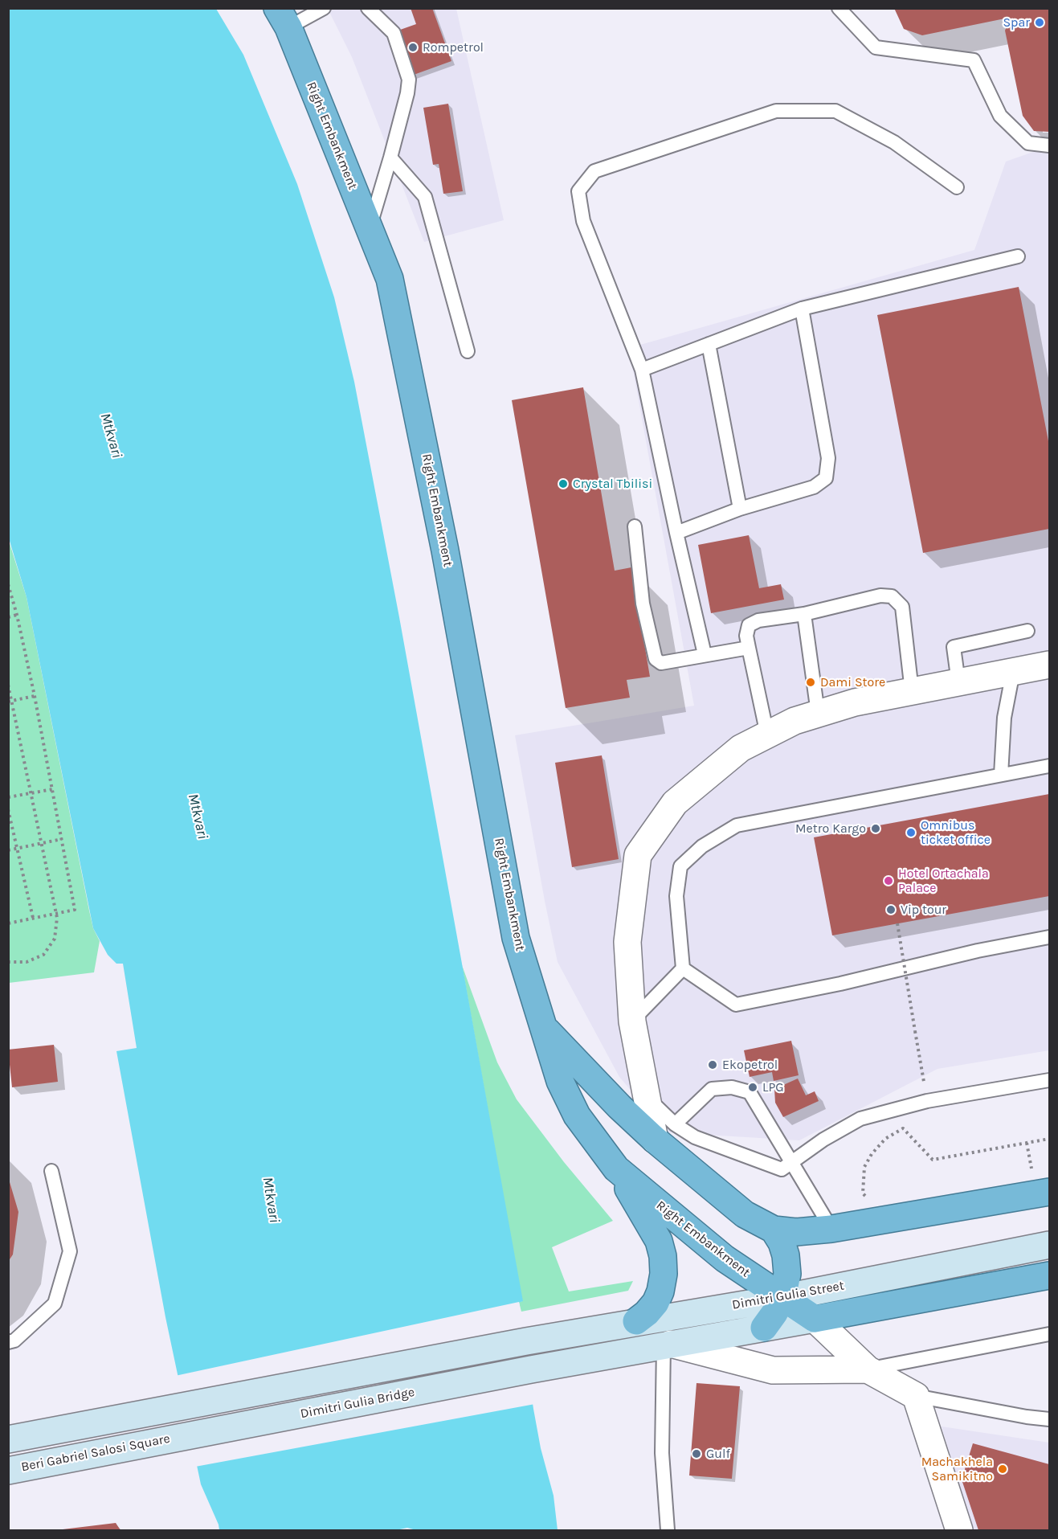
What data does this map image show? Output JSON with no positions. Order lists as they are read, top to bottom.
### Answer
{
  "streets": {
    "highway": ["Right Embankment", "Dimitri Gulia Street"],
    "main road": ["Dimitri Gulia Bridge", "Beri Gabriel Salosi Square"]
  },
  "crossings": [
    ["Right Embankment", "Dimitri Gulia Street"],
    ["Dimitri Gulia Street", "Dimitri Gulia Bridge"],
    ["Dimitri Gulia Bridge", "Beri Gabriel Salosi Square"]
  ],
  "water": ["Mtkvari"],
  "places": [
    "Spar",
    "Rompetrol",
    "Crystal Tbilisi",
    "Dami Store",
    "Metro Kargo",
    "Omnibus ticket office",
    "Hotel Ortachala Palace",
    "Vip tour",
    "Ekopetrol",
    "LPG",
    "Gulf",
    "Machakhela Samikitno"
  ]
}
